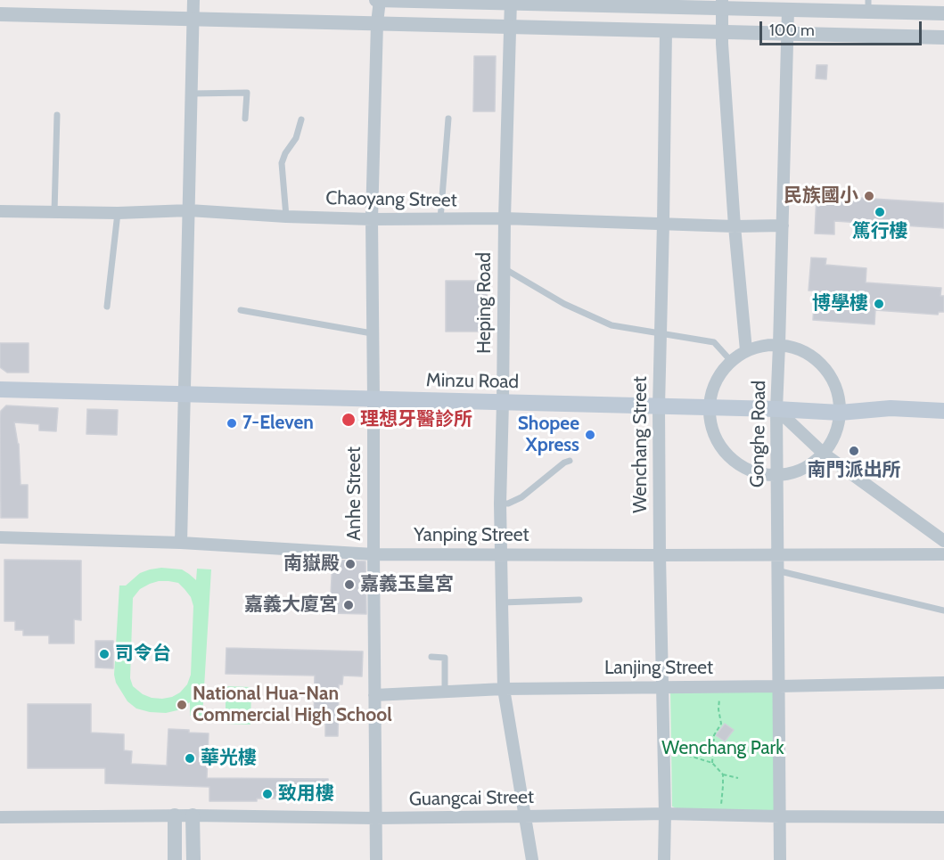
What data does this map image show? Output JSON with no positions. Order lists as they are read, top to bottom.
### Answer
{
  "streets": {
    "main road": ["Minzu Road"],
    "street": [
      "Chaoyang Street",
      "Heping Road",
      "Gonghe Road",
      "Wenchang Street",
      "Anhe Street",
      "Yanping Street",
      "Lanjing Street",
      "Guangcai Street"
    ]
  },
  "crossings": [
    ["Chaoyang Street", "Heping Road"],
    ["Chaoyang Street", "Gonghe Road"],
    ["Chaoyang Street", "Wenchang Street"],
    ["Chaoyang Street", "Anhe Street"],
    ["Heping Road", "Minzu Road"],
    ["Heping Road", "Yanping Street"],
    ["Heping Road", "Lanjing Street"],
    ["Heping Road", "Guangcai Street"],
    ["Minzu Road", "Gonghe Road"],
    ["Minzu Road", "Wenchang Street"],
    ["Minzu Road", "Anhe Street"],
    ["Gonghe Road", "Yanping Street"],
    ["Gonghe Road", "Lanjing Street"],
    ["Gonghe Road", "Guangcai Street"],
    ["Wenchang Street", "Yanping Street"],
    ["Wenchang Street", "Lanjing Street"],
    ["Wenchang Street", "Guangcai Street"],
    ["Anhe Street", "Yanping Street"],
    ["Anhe Street", "Lanjing Street"],
    ["Anhe Street", "Guangcai Street"]
  ],
  "parks": ["Wenchang Park"],
  "places": [
    "民族國小",
    "篤行樓",
    "博學樓",
    "理想牙醫診所",
    "7-Eleven",
    "Shopee Xpress",
    "南門派出所",
    "南嶽殿",
    "嘉義玉皇宮",
    "嘉義大廈宮",
    "司令台",
    "National Hua-Nan Commercial High School",
    "華光樓",
    "致用樓"
  ],
  "scale_bar": "100 m"
}
